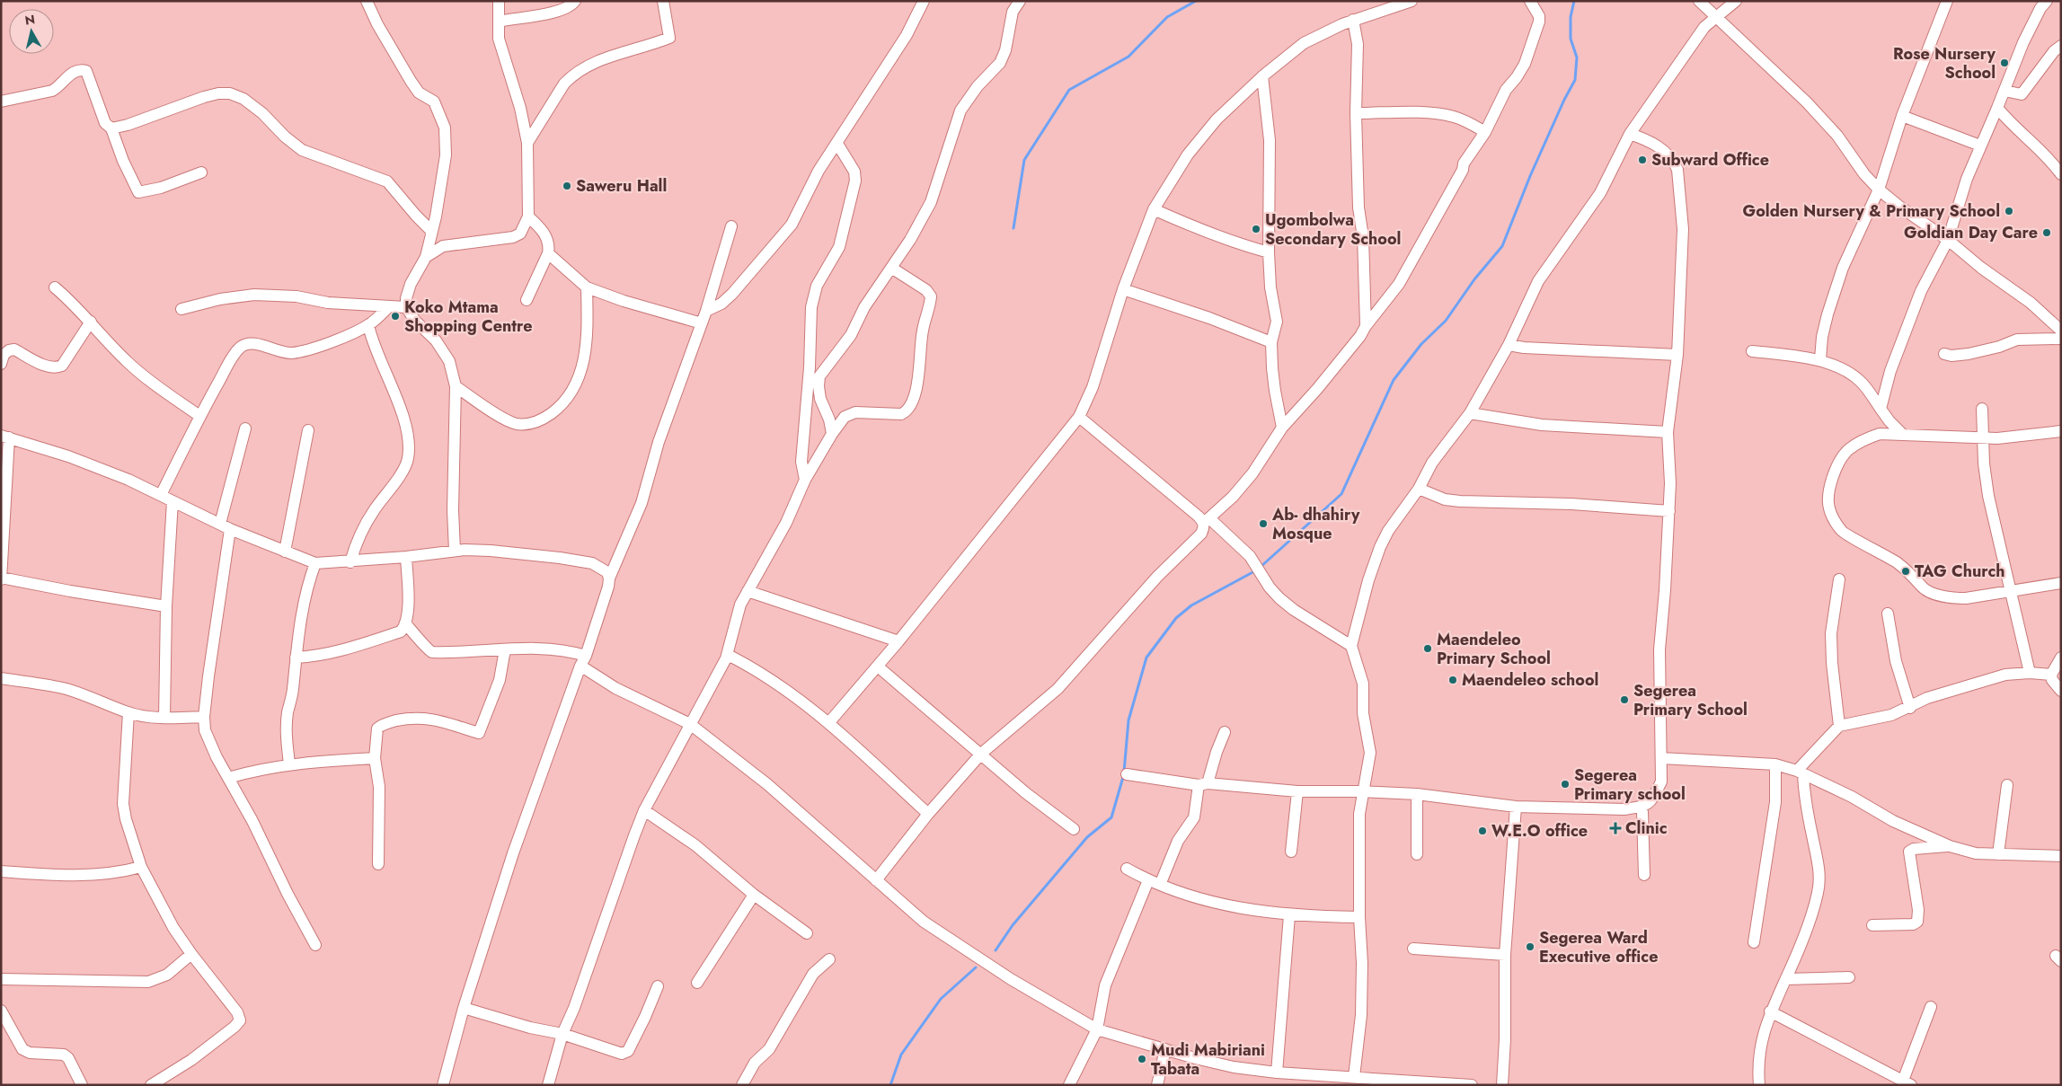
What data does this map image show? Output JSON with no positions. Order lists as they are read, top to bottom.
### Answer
{
  "places": {
    "other": [
      "Rose Nursery School",
      "Subward Office",
      "Saweru Hall",
      "Golden Nursery & Primary School",
      "Ugombolwa Secondary School",
      "Goldian Day Care",
      "Koko Mtama Shopping Centre",
      "Ab- dhahiry Mosque",
      "TAG Church",
      "Maendeleo Primary School",
      "Maendeleo school",
      "Segerea Primary School",
      "Segerea Primary school",
      "W.E.O office",
      "Segerea Ward Executive office",
      "Mudi Mabiriani Tabata"
    ],
    "health": ["Clinic"]
  },
  "north": "top"
}
